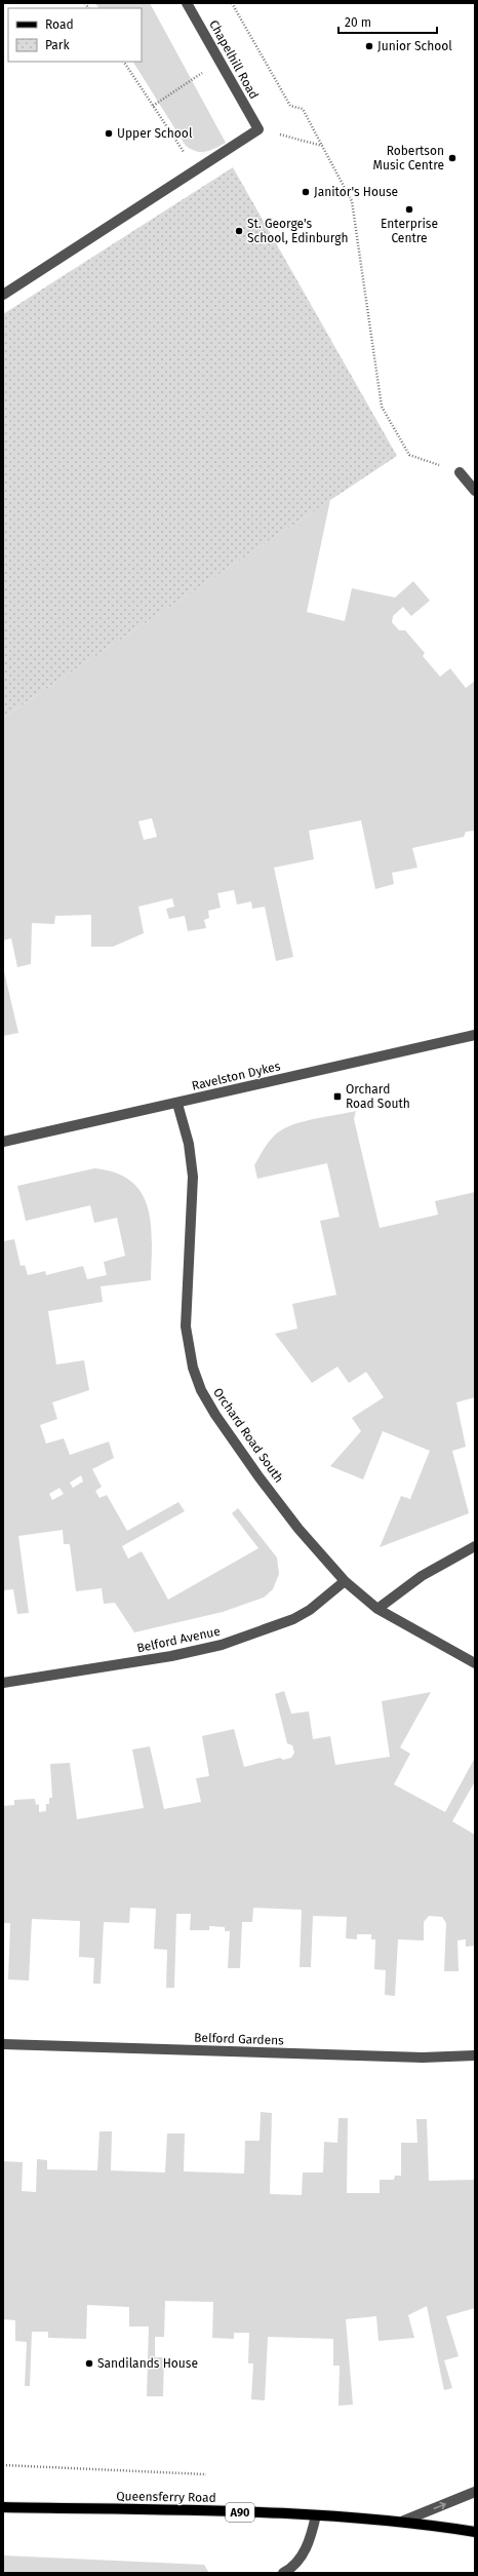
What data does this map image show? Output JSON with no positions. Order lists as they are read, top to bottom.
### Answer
{
  "streets": {
    "main road": ["Queensferry Road", "A90"],
    "street": [
      "Chapelhill Road",
      "Ravelston Dykes",
      "Orchard Road South",
      "Belford Avenue",
      "Belford Gardens"
    ]
  },
  "crossings": [
    ["Ravelston Dykes", "Orchard Road South"],
    ["Orchard Road South", "Belford Avenue"]
  ],
  "places": {
    "other": [
      "Junior School",
      "Upper School",
      "Robertson Music Centre",
      "Janitor's House",
      "Enterprise Centre",
      "St. George's School, Edinburgh",
      "Sandilands House"
    ],
    "transit": ["Orchard Road South"]
  },
  "legend": ["Road", "Park"],
  "scale_bar": "20 m"
}
